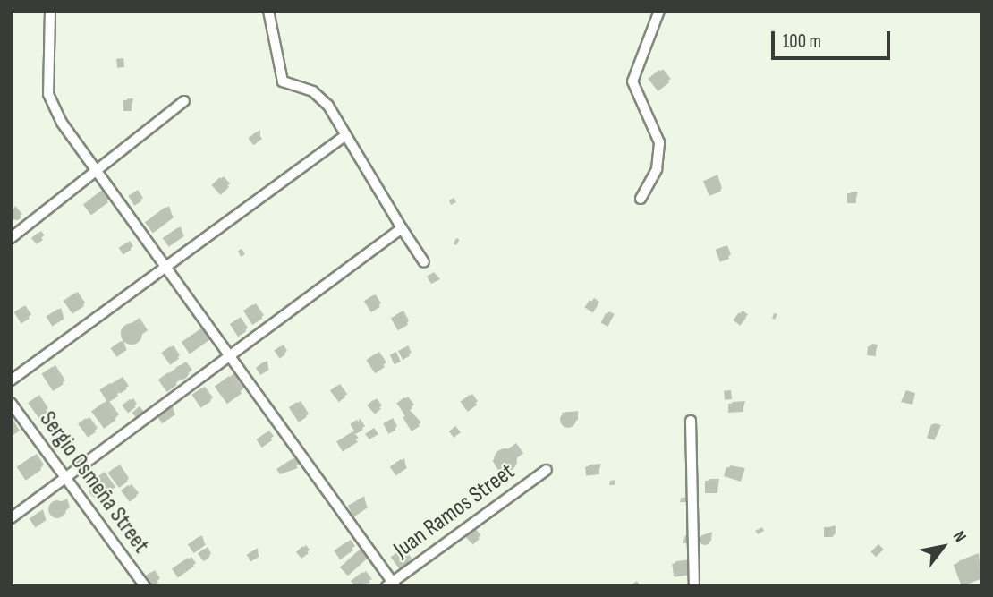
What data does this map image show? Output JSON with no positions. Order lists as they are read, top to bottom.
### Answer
{
  "streets": {
    "street": ["Sergio Osmeña Street", "Juan Ramos Street"]
  },
  "scale_bar": "100 m",
  "north": "top right"
}
